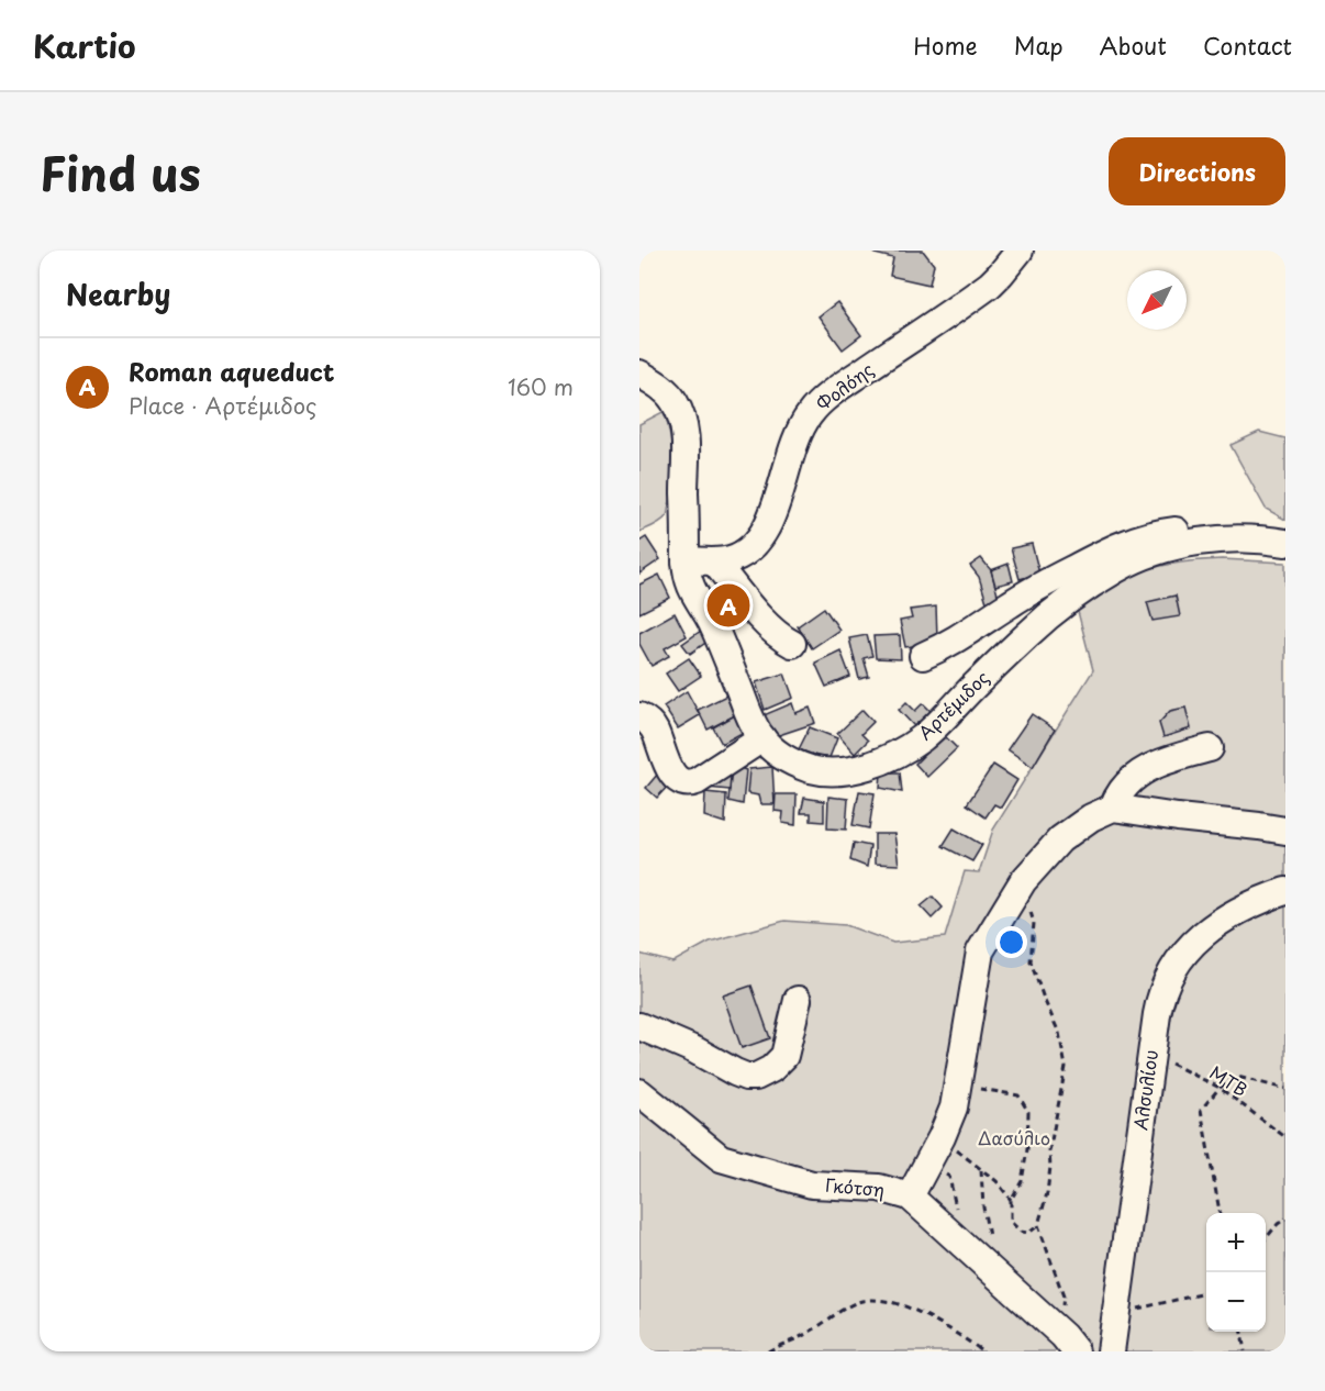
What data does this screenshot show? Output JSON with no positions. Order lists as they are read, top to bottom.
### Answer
{
  "streets": {
    "street": [
      "Φολόης",
      "Αρτέμιδος",
      "Αλσυλίου",
      "Γκότση"
    ],
    "path": ["MTB"]
  },
  "crossings": [
    ["Φολόης", "Αρτέμιδος"],
    ["MTB", "Αλσυλίου"]
  ],
  "parks": ["Δασύλιο"],
  "north": "bottom left",
  "page": {
    "header": "Kartio",
    "nav": [
      "Home",
      "Map",
      "About",
      "Contact"
    ],
    "title": "Find us",
    "buttons": "Directions",
    "heading": "Nearby",
    "list": [
      {
        "mark": "A",
        "name": "Roman aqueduct",
        "note": "Place · Αρτέμιδος",
        "value": "160 m"
      }
    ],
    "pins": "A",
    "map_buttons": ["+", "−"]
  }
}
